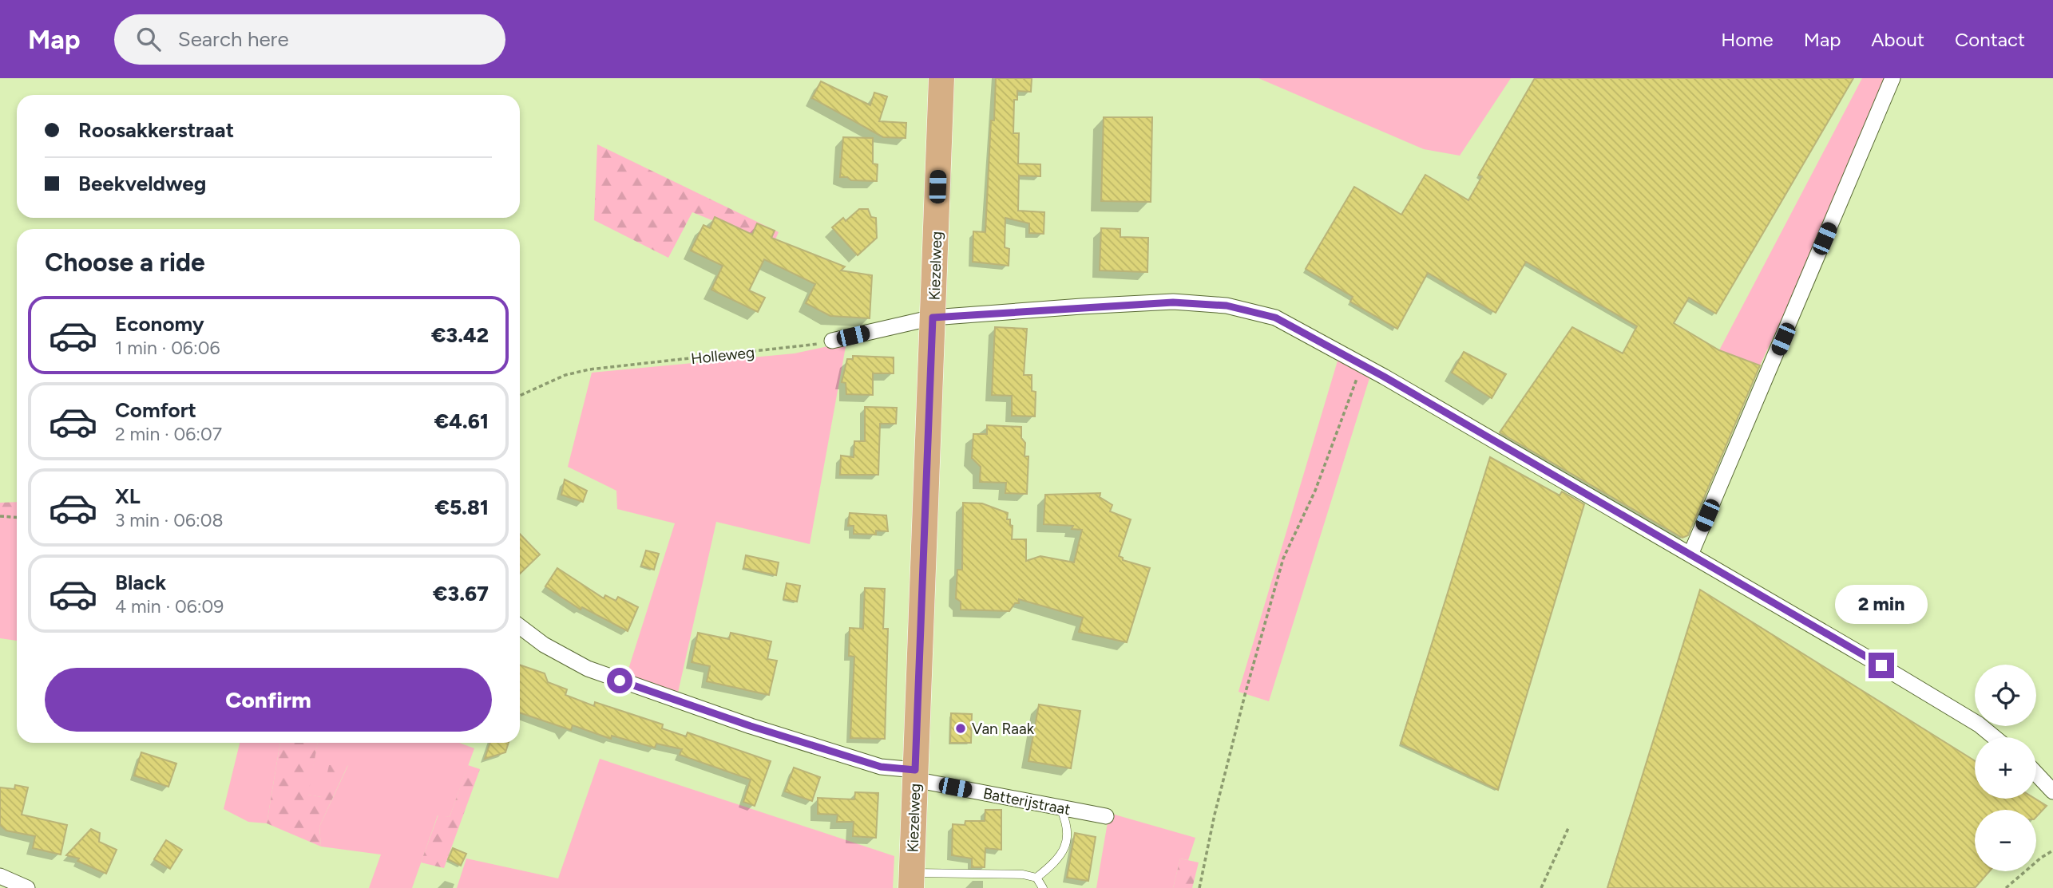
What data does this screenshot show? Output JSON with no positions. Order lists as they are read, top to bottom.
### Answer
{
  "streets": {
    "main road": ["Kiezelweg"],
    "street": ["Batterijstraat"],
    "path": ["Holleweg"]
  },
  "crossings": [
    ["Kiezelweg", "Batterijstraat"]
  ],
  "places": ["Van Raak"],
  "page": {
    "header": "Map",
    "search": "Search here",
    "nav": [
      "Home",
      "Map",
      "About",
      "Contact"
    ],
    "banner": ["Roosakkerstraat", "Beekveldweg"],
    "heading": "Choose a ride",
    "list": [
      {
        "name": "Economy",
        "note": "1 min · 06:06",
        "value": "€3.42"
      },
      {
        "name": "Comfort",
        "note": "2 min · 06:07",
        "value": "€4.61"
      },
      {
        "name": "XL",
        "note": "3 min · 06:08",
        "value": "€5.81"
      },
      {
        "name": "Black",
        "note": "4 min · 06:09",
        "value": "€3.67"
      }
    ],
    "bubble": "2 min",
    "buttons": "Confirm",
    "map_buttons": ["+", "−"]
  }
}
